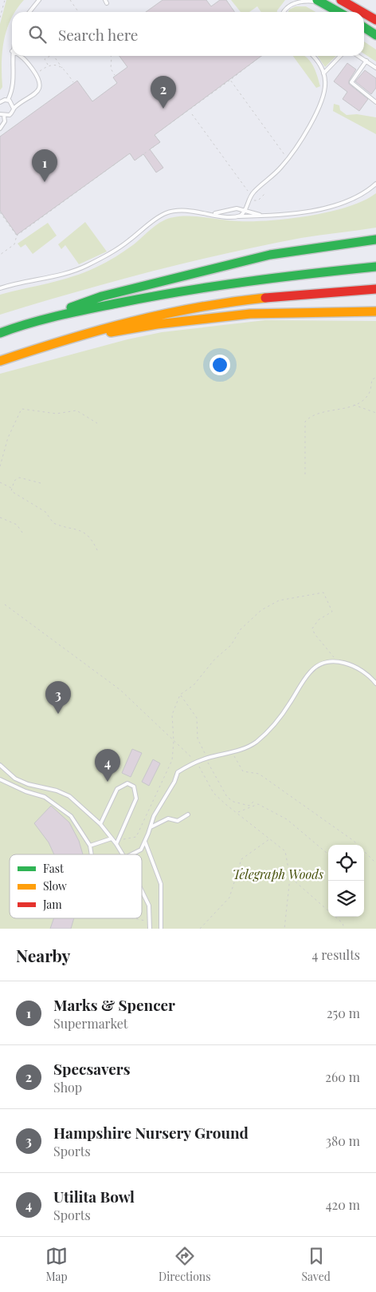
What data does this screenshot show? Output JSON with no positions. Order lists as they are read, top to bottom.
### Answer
{
  "parks": ["Telegraph Woods"],
  "legend": ["Fast", "Slow", "Jam"],
  "page": {
    "search": "Search here",
    "pins": [
      "2",
      "1",
      "3",
      "4"
    ],
    "heading": ["Nearby", "4 results"],
    "list": [
      {
        "mark": "1",
        "name": "Marks & Spencer",
        "note": "Supermarket",
        "value": "250 m"
      },
      {
        "mark": "2",
        "name": "Specsavers",
        "note": "Shop",
        "value": "260 m"
      },
      {
        "mark": "3",
        "name": "Hampshire Nursery Ground",
        "note": "Sports",
        "value": "380 m"
      },
      {
        "mark": "4",
        "name": "Utilita Bowl",
        "note": "Sports",
        "value": "420 m"
      }
    ],
    "nav": ["Map", "Directions", "Saved"]
  }
}
